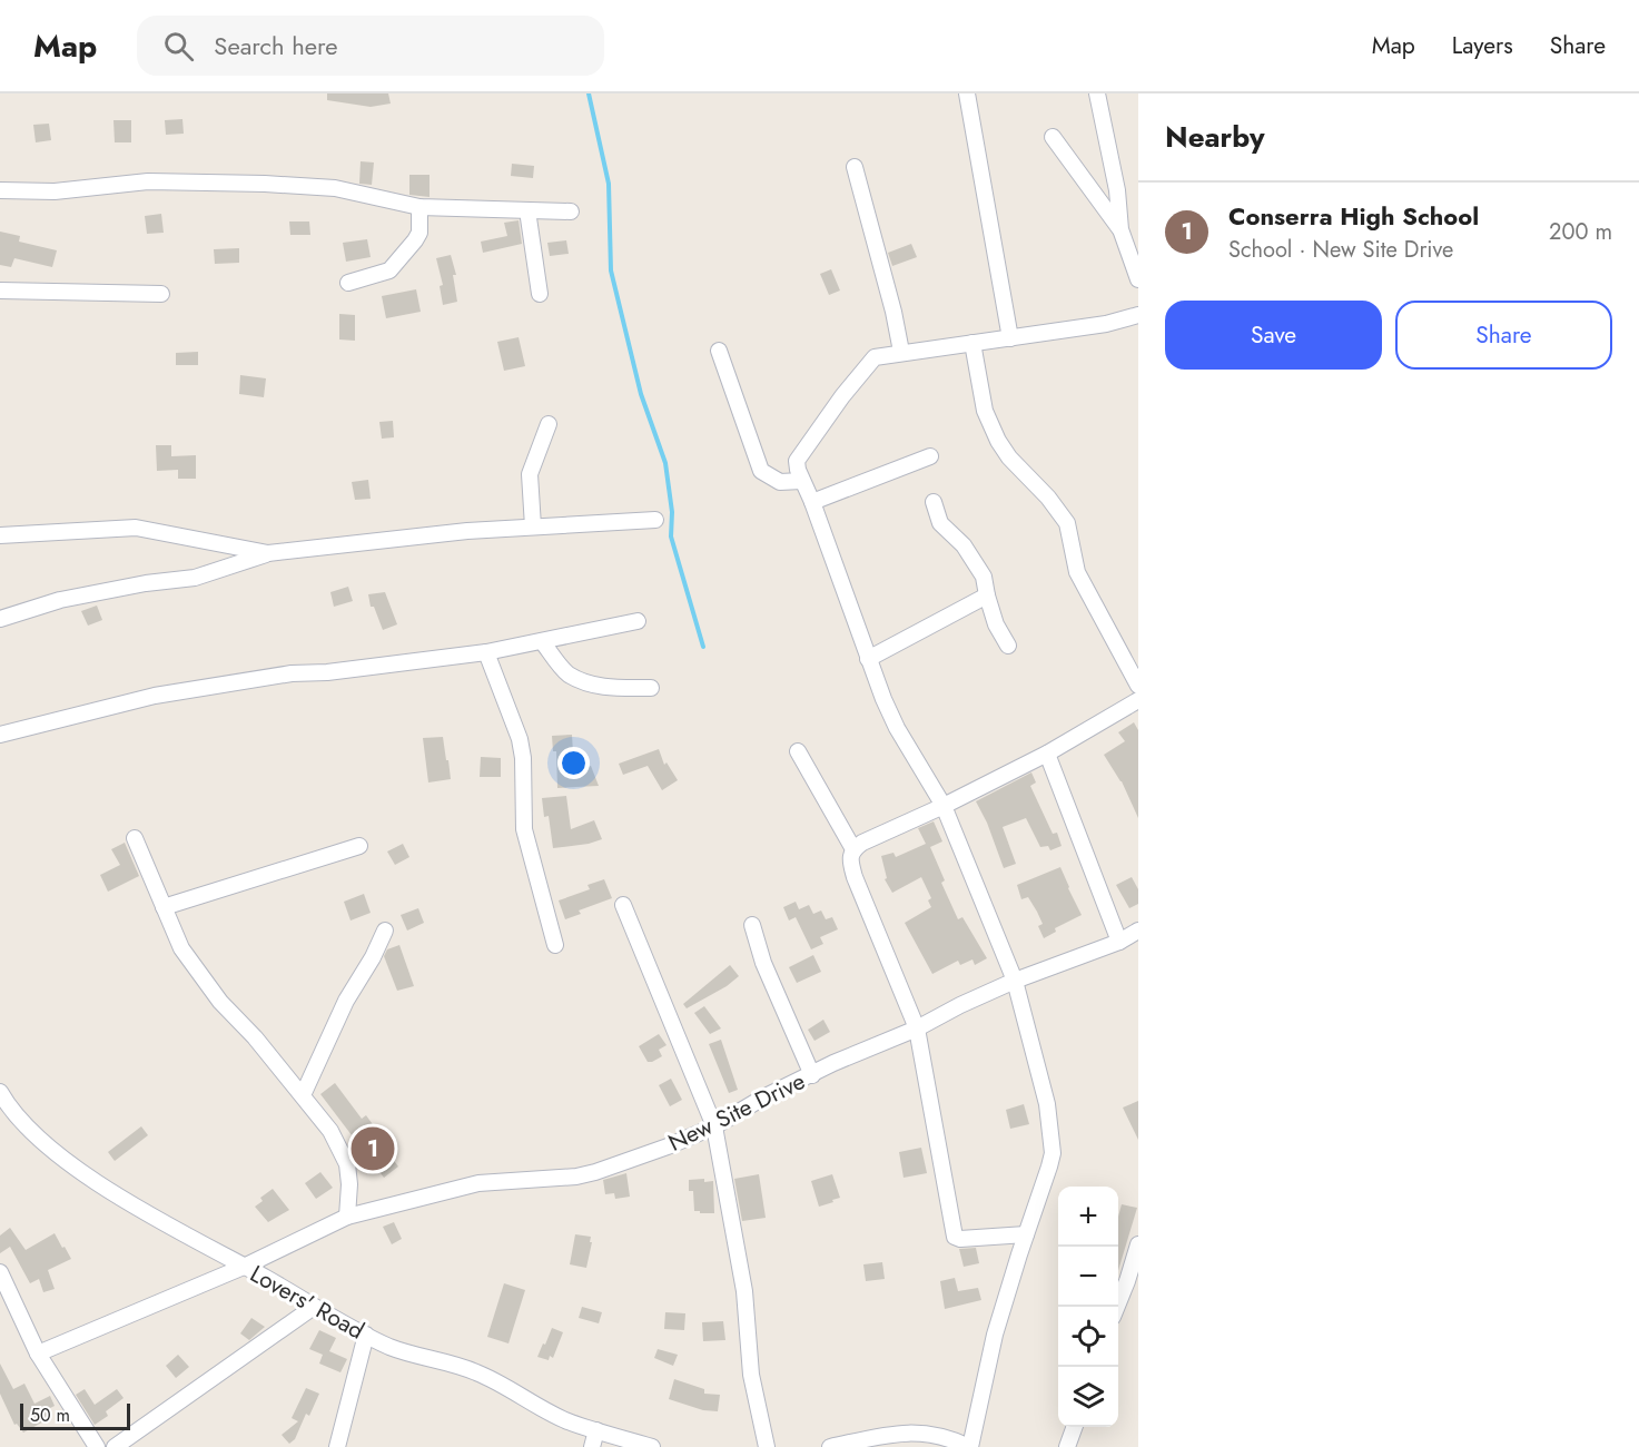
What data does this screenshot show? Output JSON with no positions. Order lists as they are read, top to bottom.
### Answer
{
  "streets": {
    "street": ["New Site Drive", "Lovers' Road"]
  },
  "crossings": [
    ["New Site Drive", "Lovers' Road"]
  ],
  "scale_bar": "50 m",
  "page": {
    "header": "Map",
    "search": "Search here",
    "nav": ["Map", "Layers", "Share"],
    "heading": "Nearby",
    "list": [
      {
        "mark": "1",
        "name": "Conserra High School",
        "note": "School · New Site Drive",
        "value": "200 m"
      }
    ],
    "buttons": ["Save", "Share"],
    "pins": "1",
    "map_buttons": ["+", "−"],
    "scale": "50 m"
  }
}
